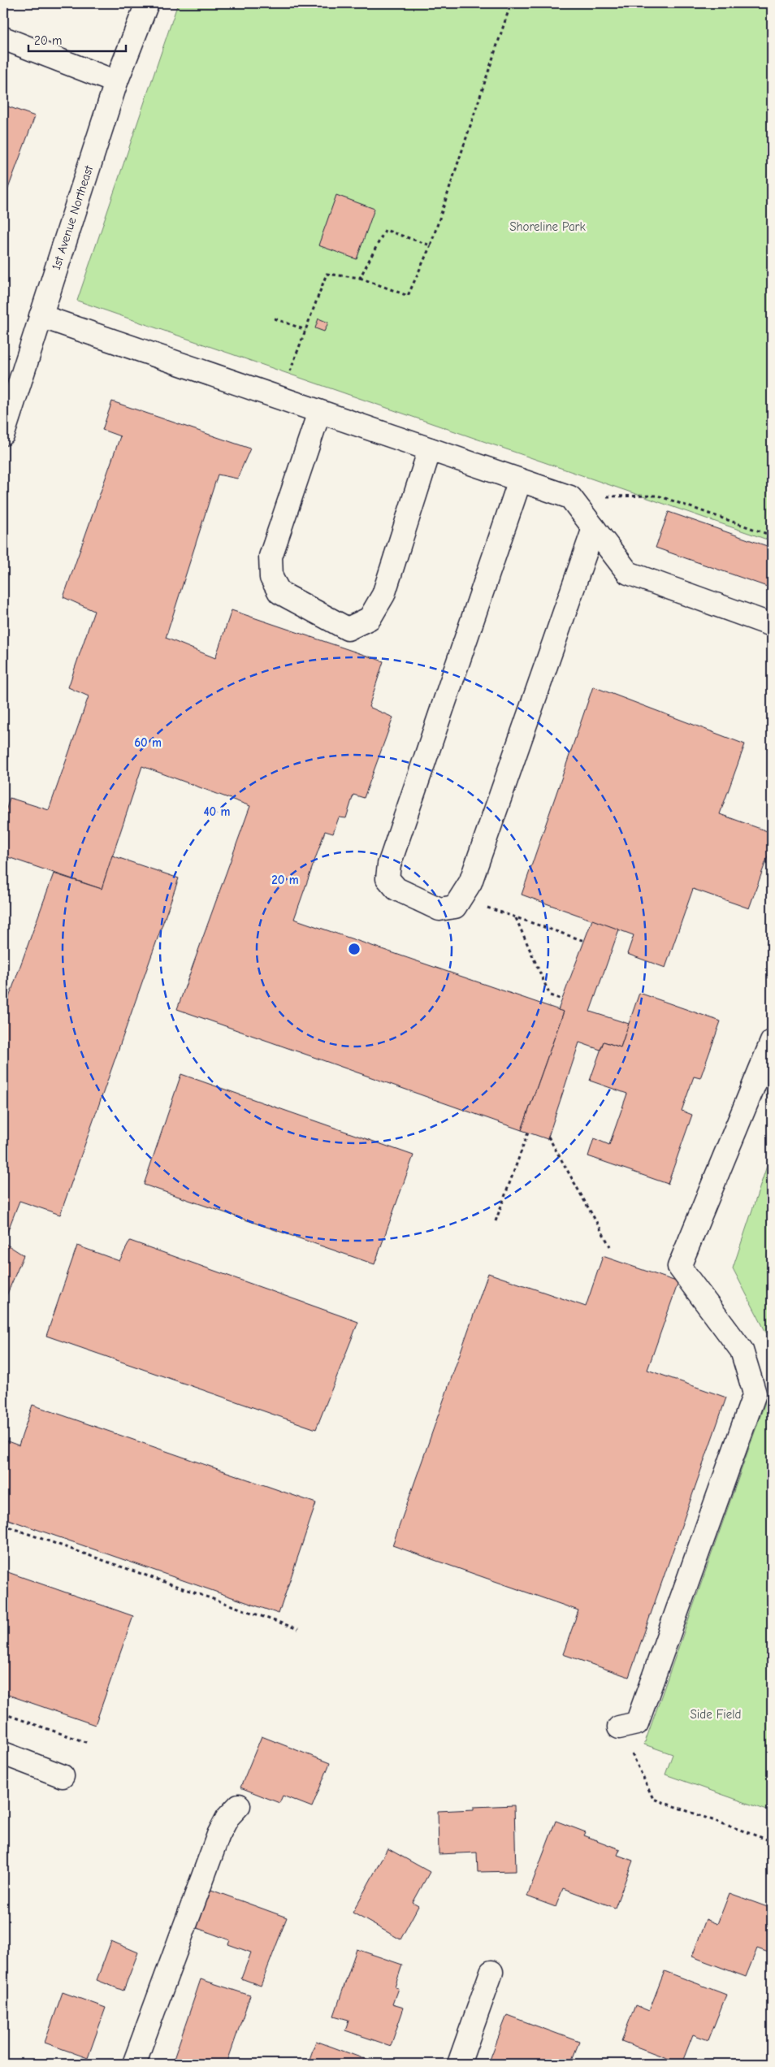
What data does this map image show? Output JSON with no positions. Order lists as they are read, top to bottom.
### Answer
{
  "streets": {
    "street": ["1st Avenue Northeast"]
  },
  "parks": ["Shoreline Park", "Side Field"],
  "scale_bar": "20 m",
  "rings": ["60 m", "40 m", "20 m"]
}
